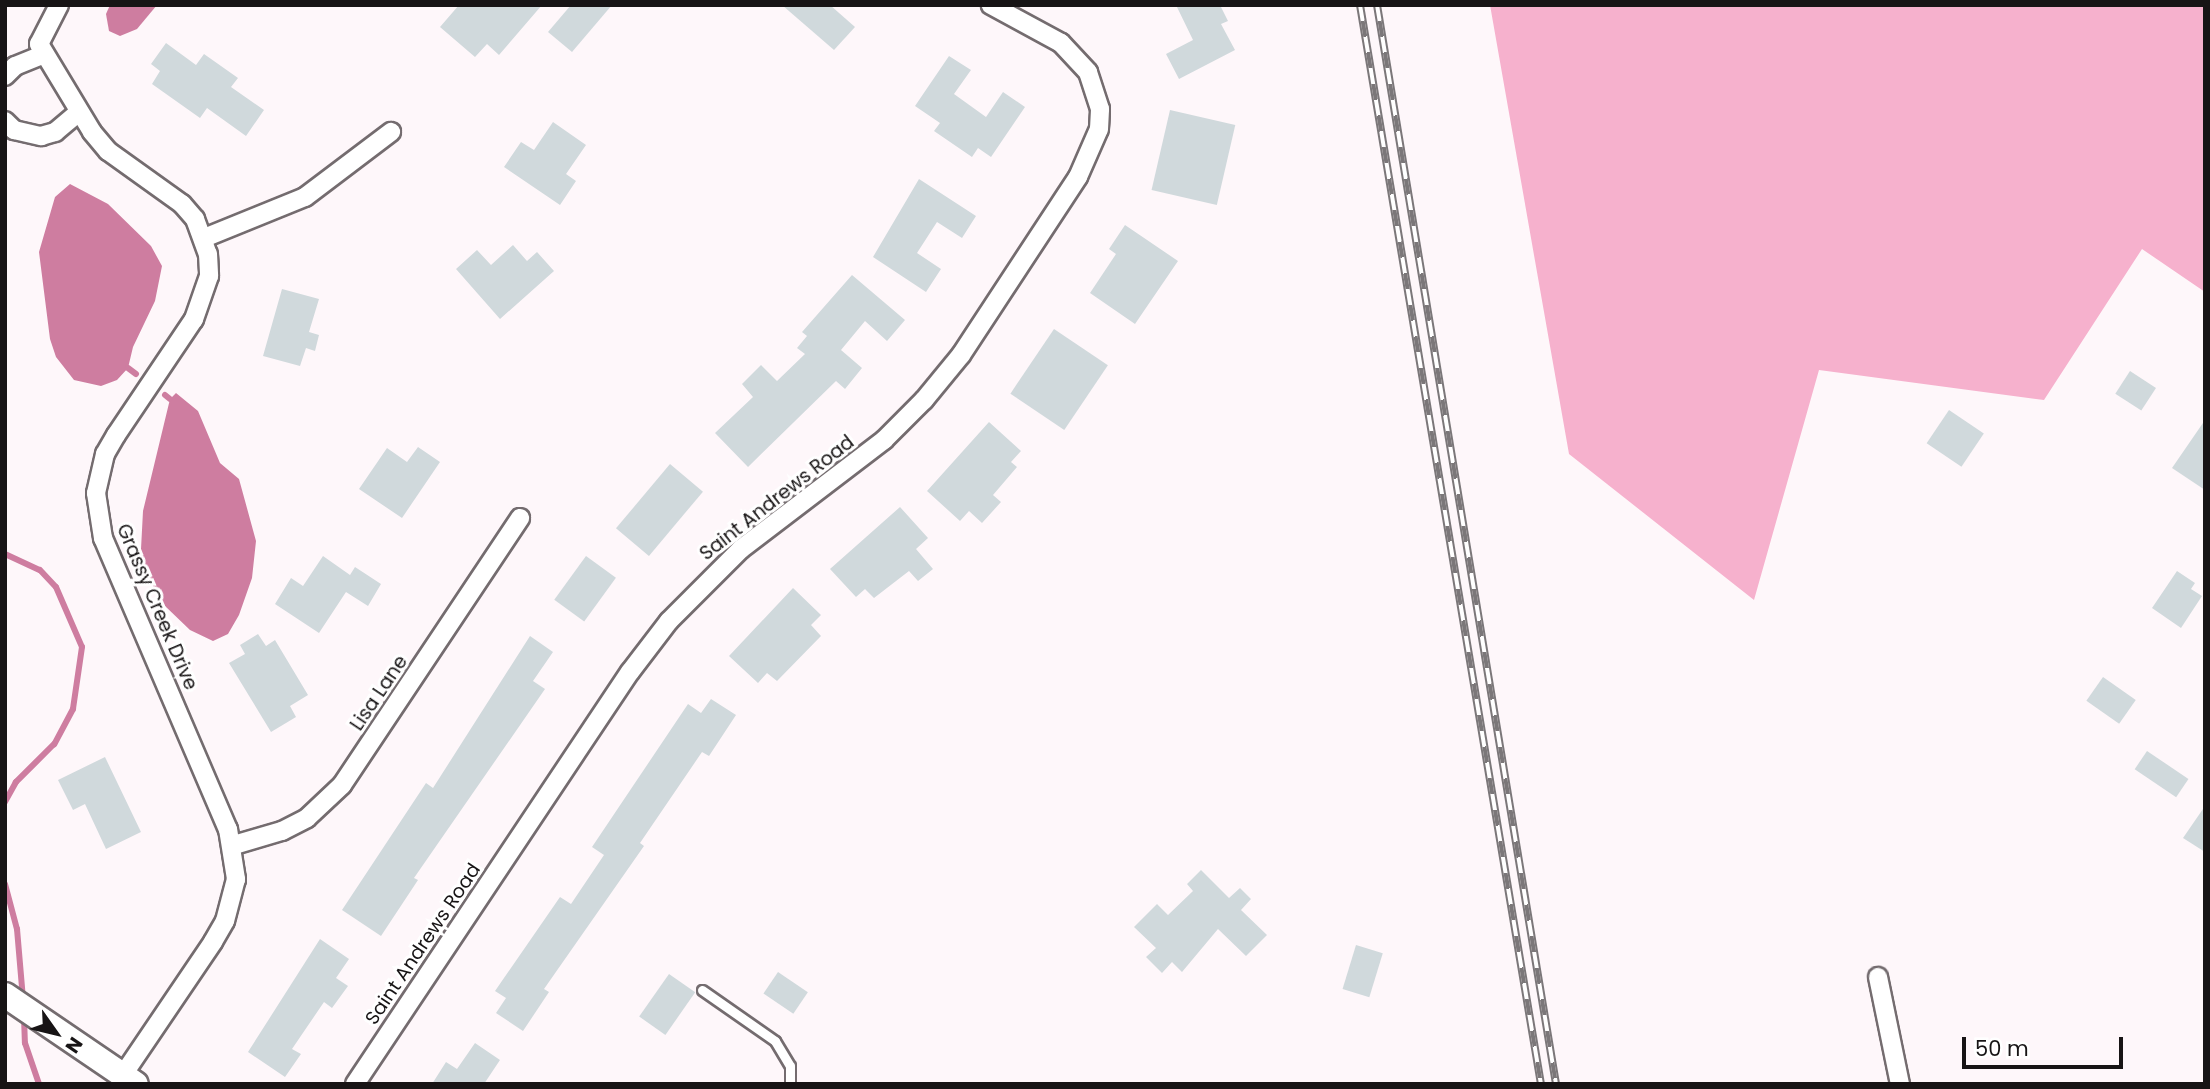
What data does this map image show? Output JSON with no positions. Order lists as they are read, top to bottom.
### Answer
{
  "streets": {
    "street": ["Saint Andrews Road", "Grassy Creek Drive", "Lisa Lane"]
  },
  "crossings": [
    ["Grassy Creek Drive", "Lisa Lane"]
  ],
  "scale_bar": "50 m",
  "north": "bottom right"
}
